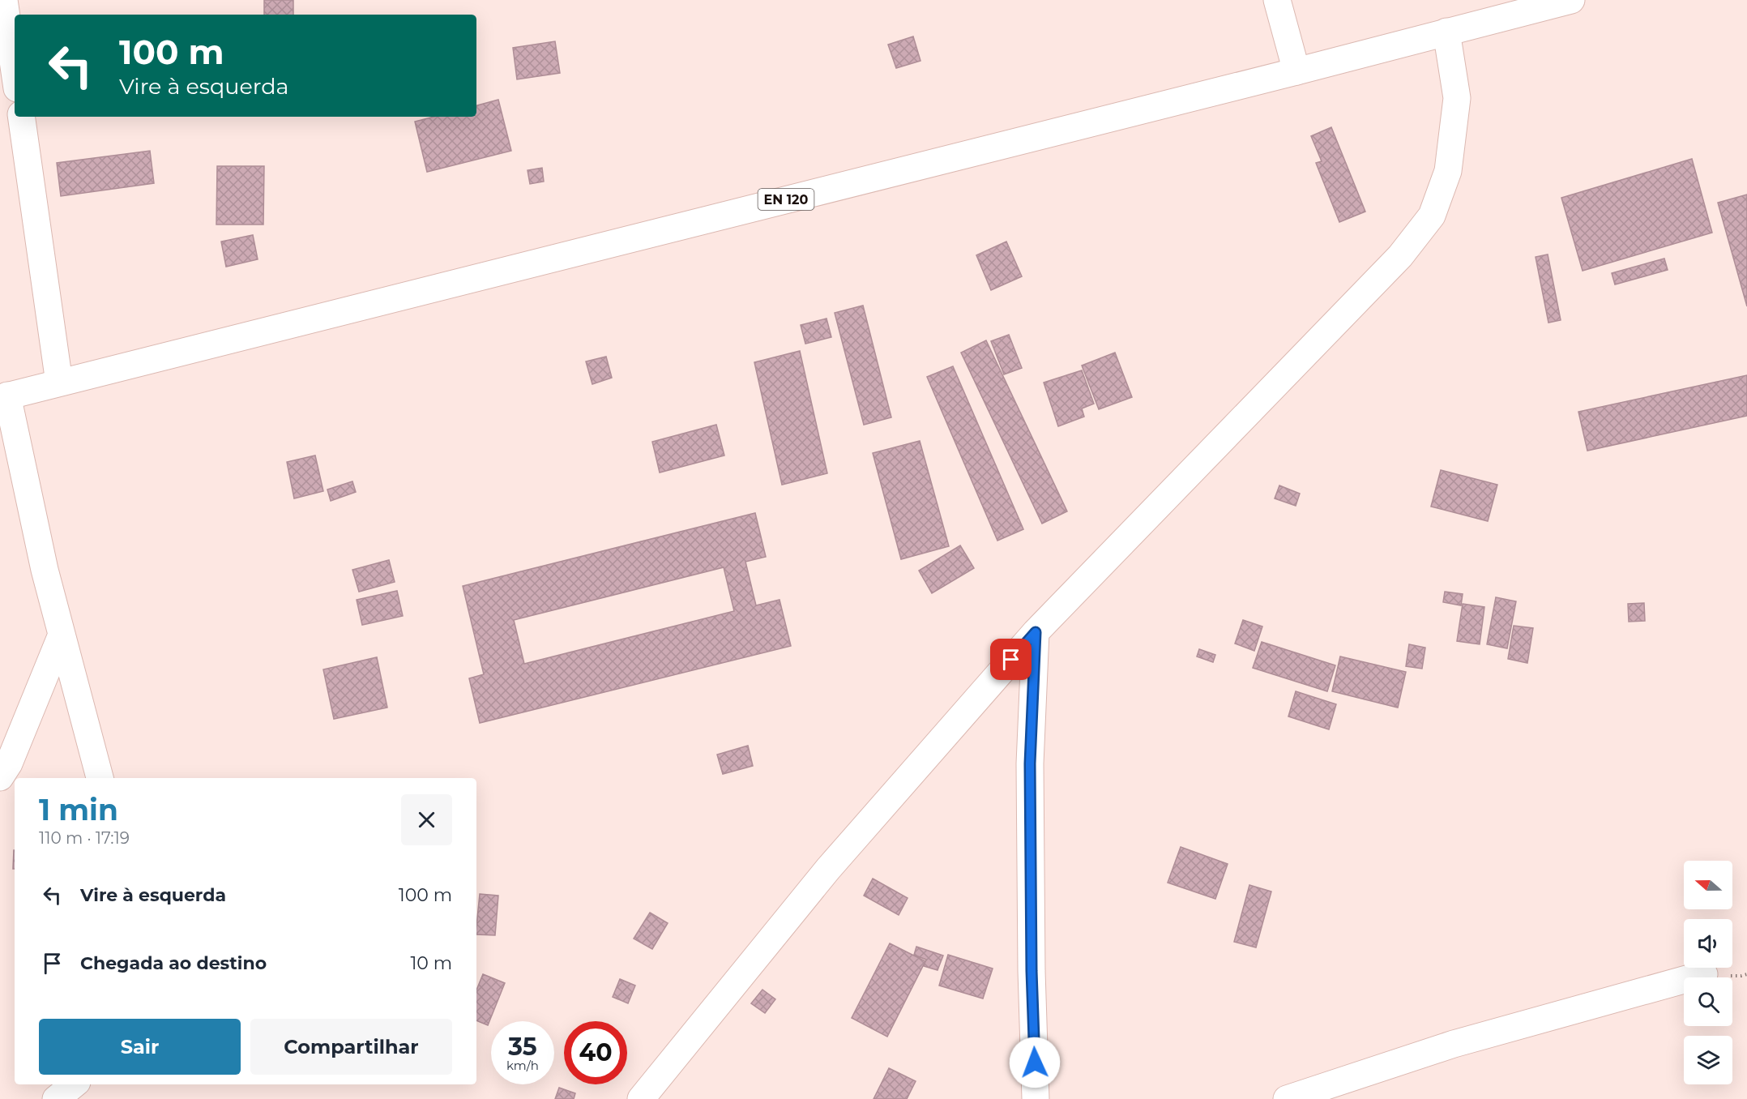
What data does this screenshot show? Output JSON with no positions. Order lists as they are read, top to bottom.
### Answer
{
  "streets": {
    "street": ["EN 120"]
  },
  "north": "left",
  "page": {
    "turn": ["100 m", "Vire à esquerda"],
    "heading": ["1 min", "110 m · 17:19"],
    "list": [
      {
        "name": "Vire à esquerda",
        "value": "100 m"
      },
      {
        "name": "Chegada ao destino",
        "value": "10 m"
      }
    ],
    "buttons": ["Sair", "Compartilhar"],
    "speed": "35 km/h",
    "limit": "40"
  }
}
